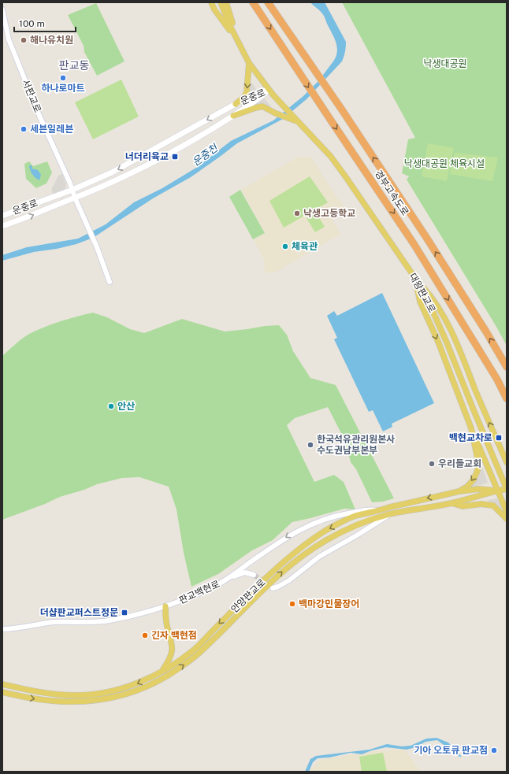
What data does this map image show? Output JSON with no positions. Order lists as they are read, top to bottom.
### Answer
{
  "streets": {
    "highway": ["경부고속도로"],
    "main road": ["운중로", "대왕판교로", "안양판교로"],
    "street": ["서판교로", "판교백현로"]
  },
  "crossings": [
    ["서판교로", "운중로"],
    ["운중로", "대왕판교로"],
    ["대왕판교로", "안양판교로"],
    ["판교백현로", "안양판교로"]
  ],
  "districts": ["판교동"],
  "water": ["운중천"],
  "parks": ["낙생대공원", "낙생대공원 체육시설"],
  "places": {
    "other": [
      "해나유치원",
      "하나로마트",
      "세븐일레븐",
      "낙생고등학교",
      "체육관",
      "안산",
      "한국석유관리원본사 수도권남부본부",
      "우리들교회",
      "백마강민물장어",
      "긴자 백현점",
      "기아 오토큐 판교점"
    ],
    "transit": ["너더리육교", "백현교차로", "더샵판교퍼스트정문"]
  },
  "scale_bar": "100 m"
}
